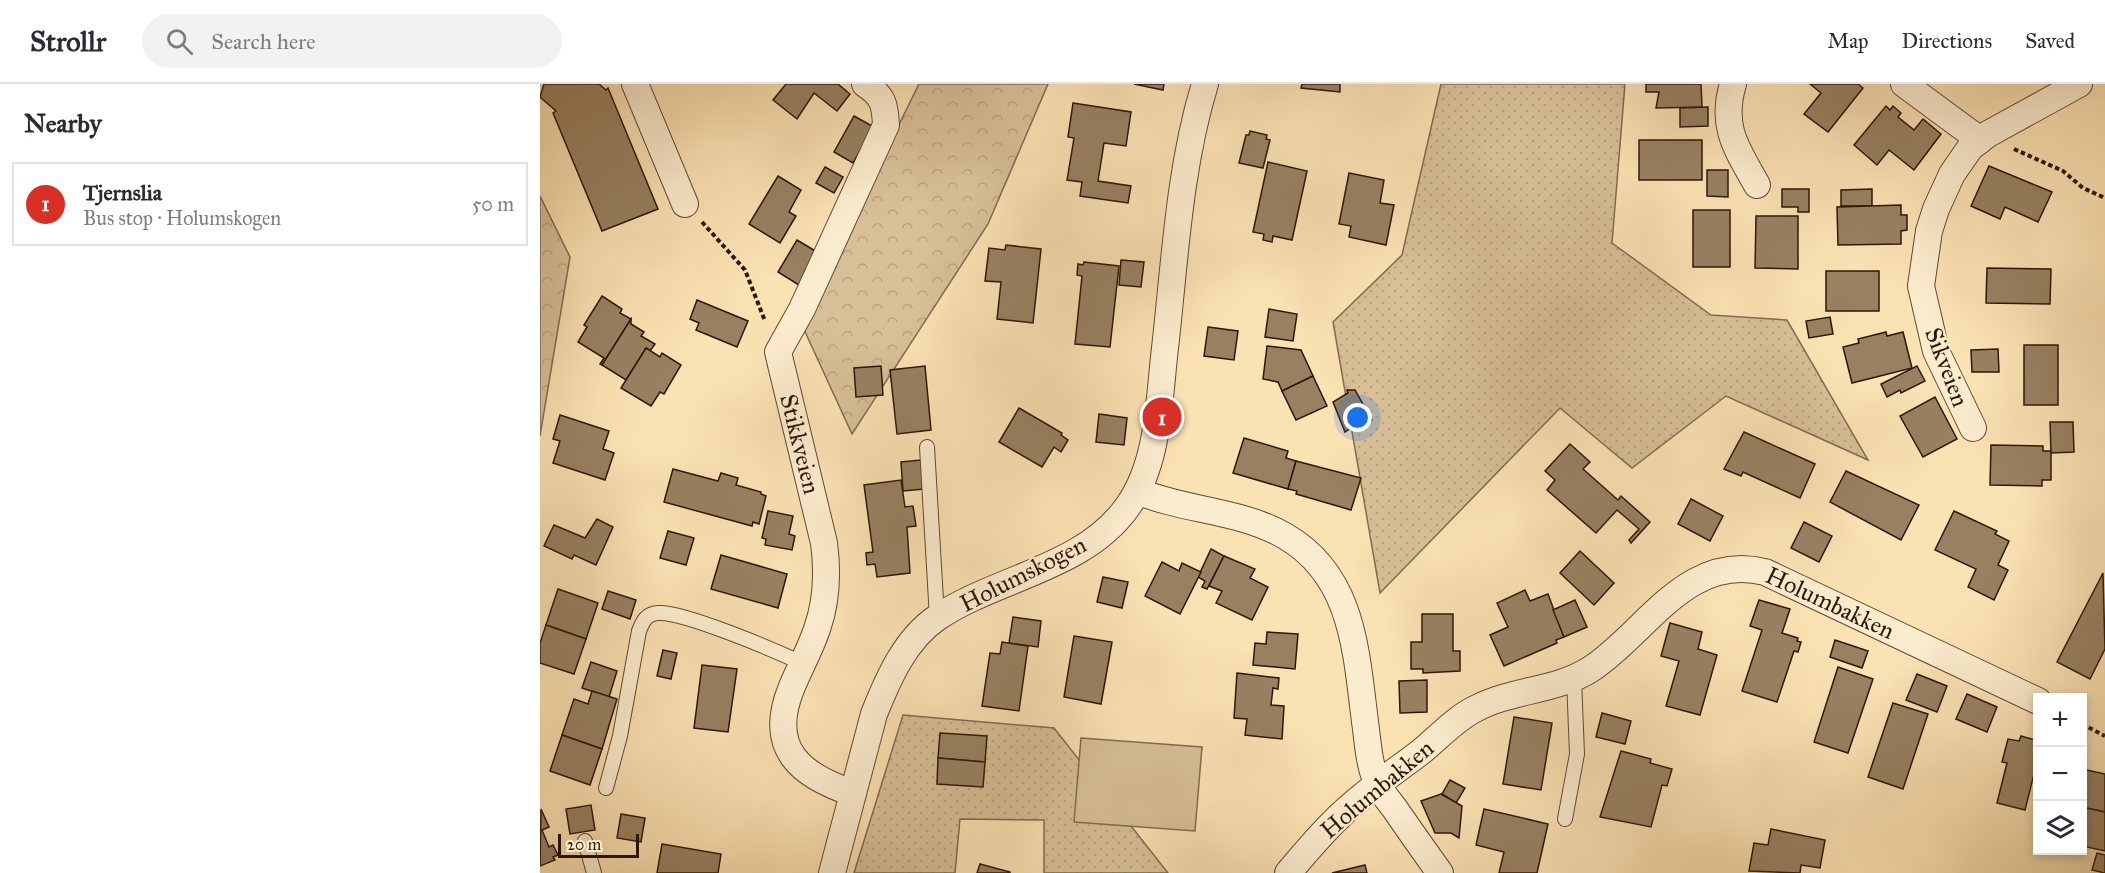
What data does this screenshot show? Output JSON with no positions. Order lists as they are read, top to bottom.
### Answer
{
  "streets": {
    "street": [
      "Sikveien",
      "Stikkveien",
      "Holumskogen",
      "Holumbakken"
    ]
  },
  "crossings": [
    ["Stikkveien", "Holumskogen"]
  ],
  "scale_bar": "20 m",
  "page": {
    "header": "Strollr",
    "search": "Search here",
    "nav": ["Map", "Directions", "Saved"],
    "heading": "Nearby",
    "list": [
      {
        "mark": "1",
        "name": "Tjernslia",
        "note": "Bus stop · Holumskogen",
        "value": "50 m"
      }
    ],
    "pins": "1",
    "map_buttons": ["+", "−"],
    "scale": "20 m"
  }
}
